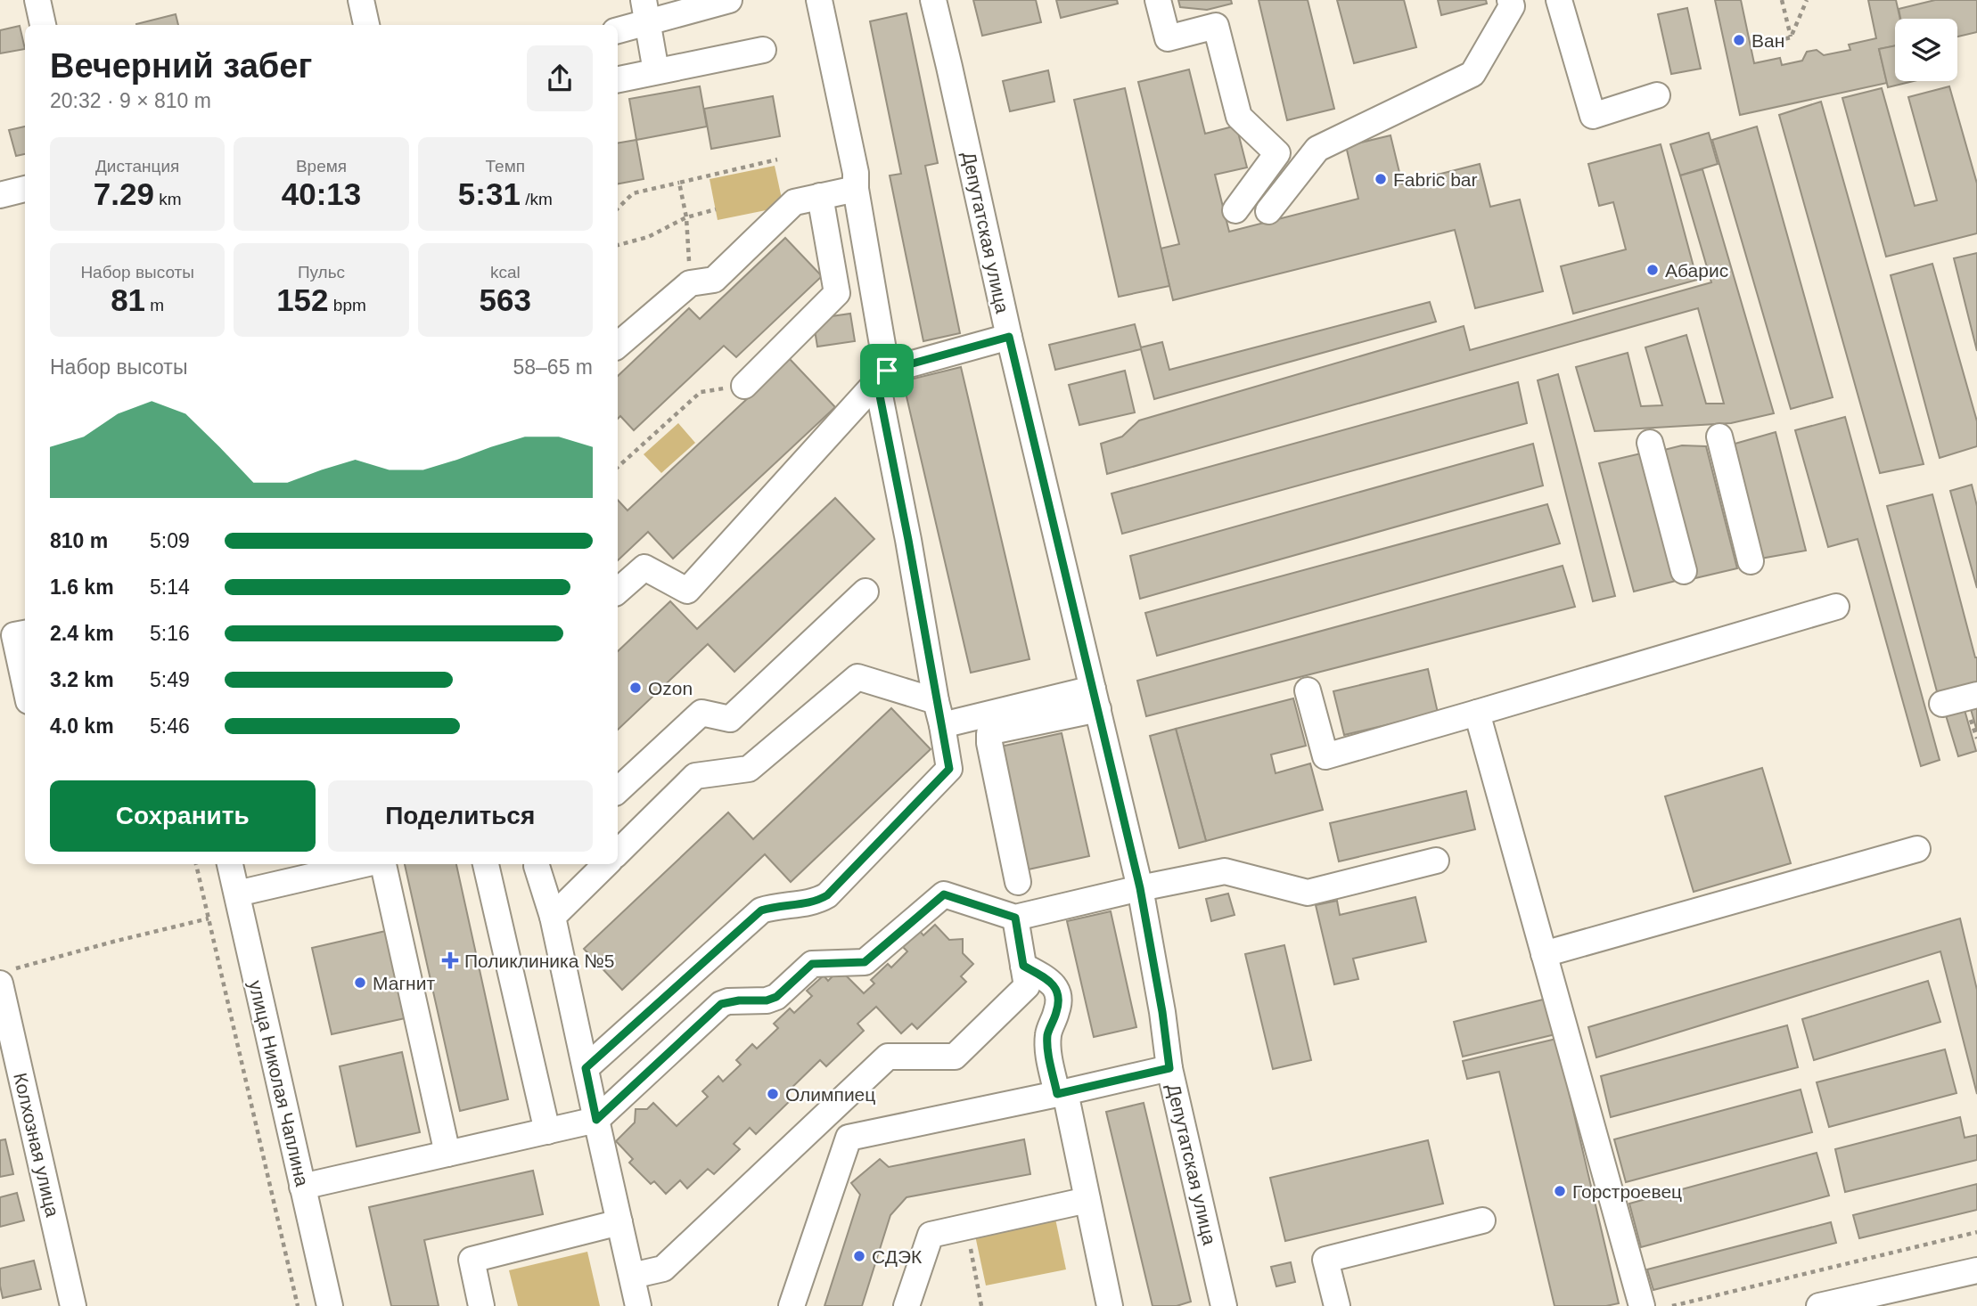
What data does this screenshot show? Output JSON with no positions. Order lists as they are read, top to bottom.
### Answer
{
  "streets": {
    "street": ["Депутатская улица", "улица Николая Чаплина", "Колхозная улица"]
  },
  "places": {
    "other": [
      "Ван",
      "Fabric bar",
      "Абарис",
      "Ozon",
      "Магнит",
      "Олимпиец",
      "Горстроевец",
      "СДЭК"
    ],
    "health": ["Поликлиника №5"]
  },
  "page": {
    "heading": ["Вечерний забег", "20:32 · 9 × 810 m"],
    "stats": [
      ["Дистанция", "7.29 km"],
      ["Время", "40:13"],
      ["Темп", "5:31 /km"],
      ["Набор высоты", "81 m"],
      ["Пульс", "152 bpm"],
      ["kcal", "563"]
    ],
    "chart": ["Набор высоты", "58–65 m"],
    "list": [
      {
        "name": "810 m",
        "note": "5:09"
      },
      {
        "name": "1.6 km",
        "note": "5:14"
      },
      {
        "name": "2.4 km",
        "note": "5:16"
      },
      {
        "name": "3.2 km",
        "note": "5:49"
      },
      {
        "name": "4.0 km",
        "note": "5:46"
      }
    ],
    "buttons": ["Сохранить", "Поделиться"]
  }
}
